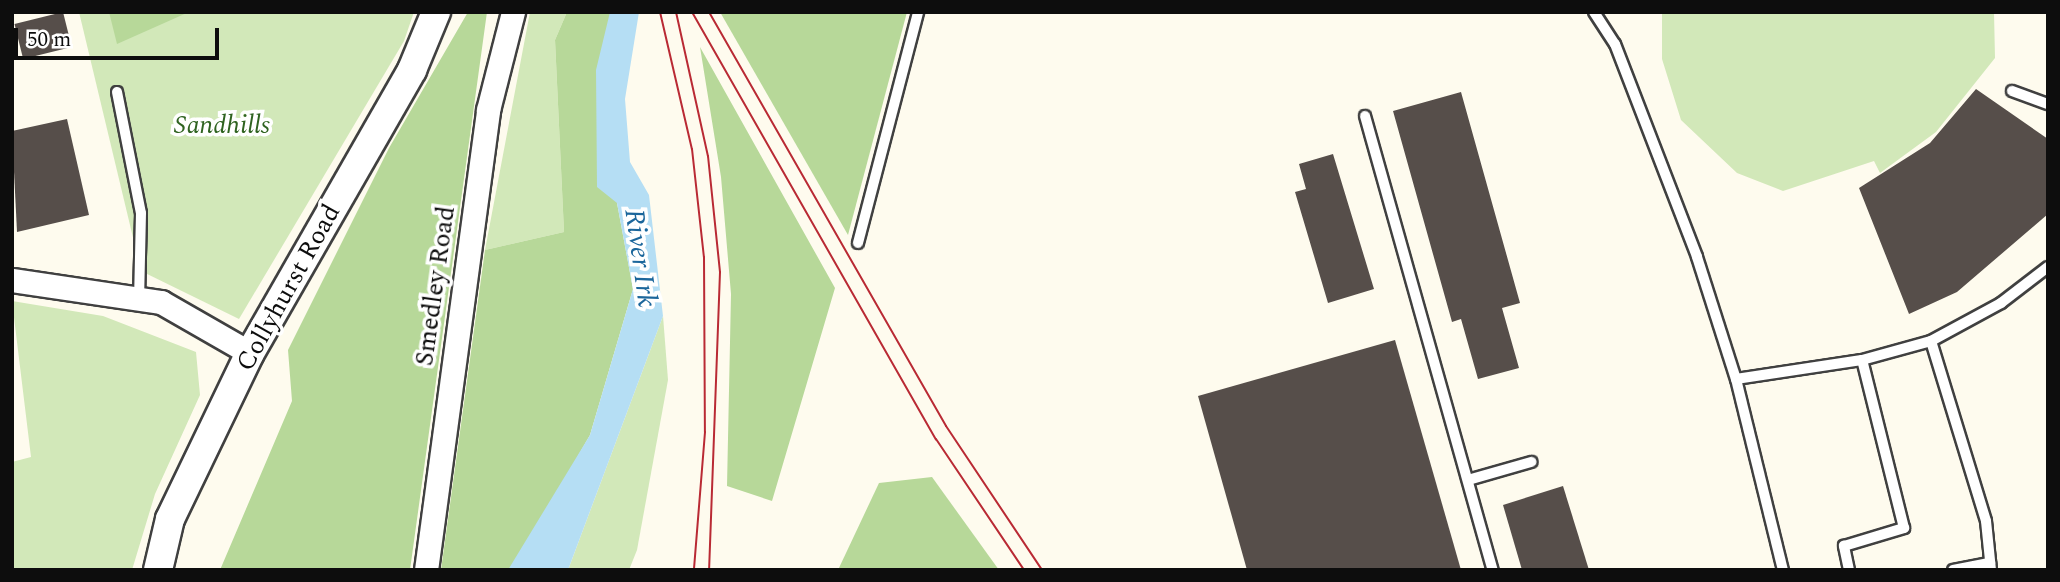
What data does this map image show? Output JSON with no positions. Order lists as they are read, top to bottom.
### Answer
{
  "streets": {
    "street": ["Smedley Road", "Collyhurst Road"]
  },
  "water": ["River Irk"],
  "parks": ["Sandhills"],
  "scale_bar": "50 m"
}
